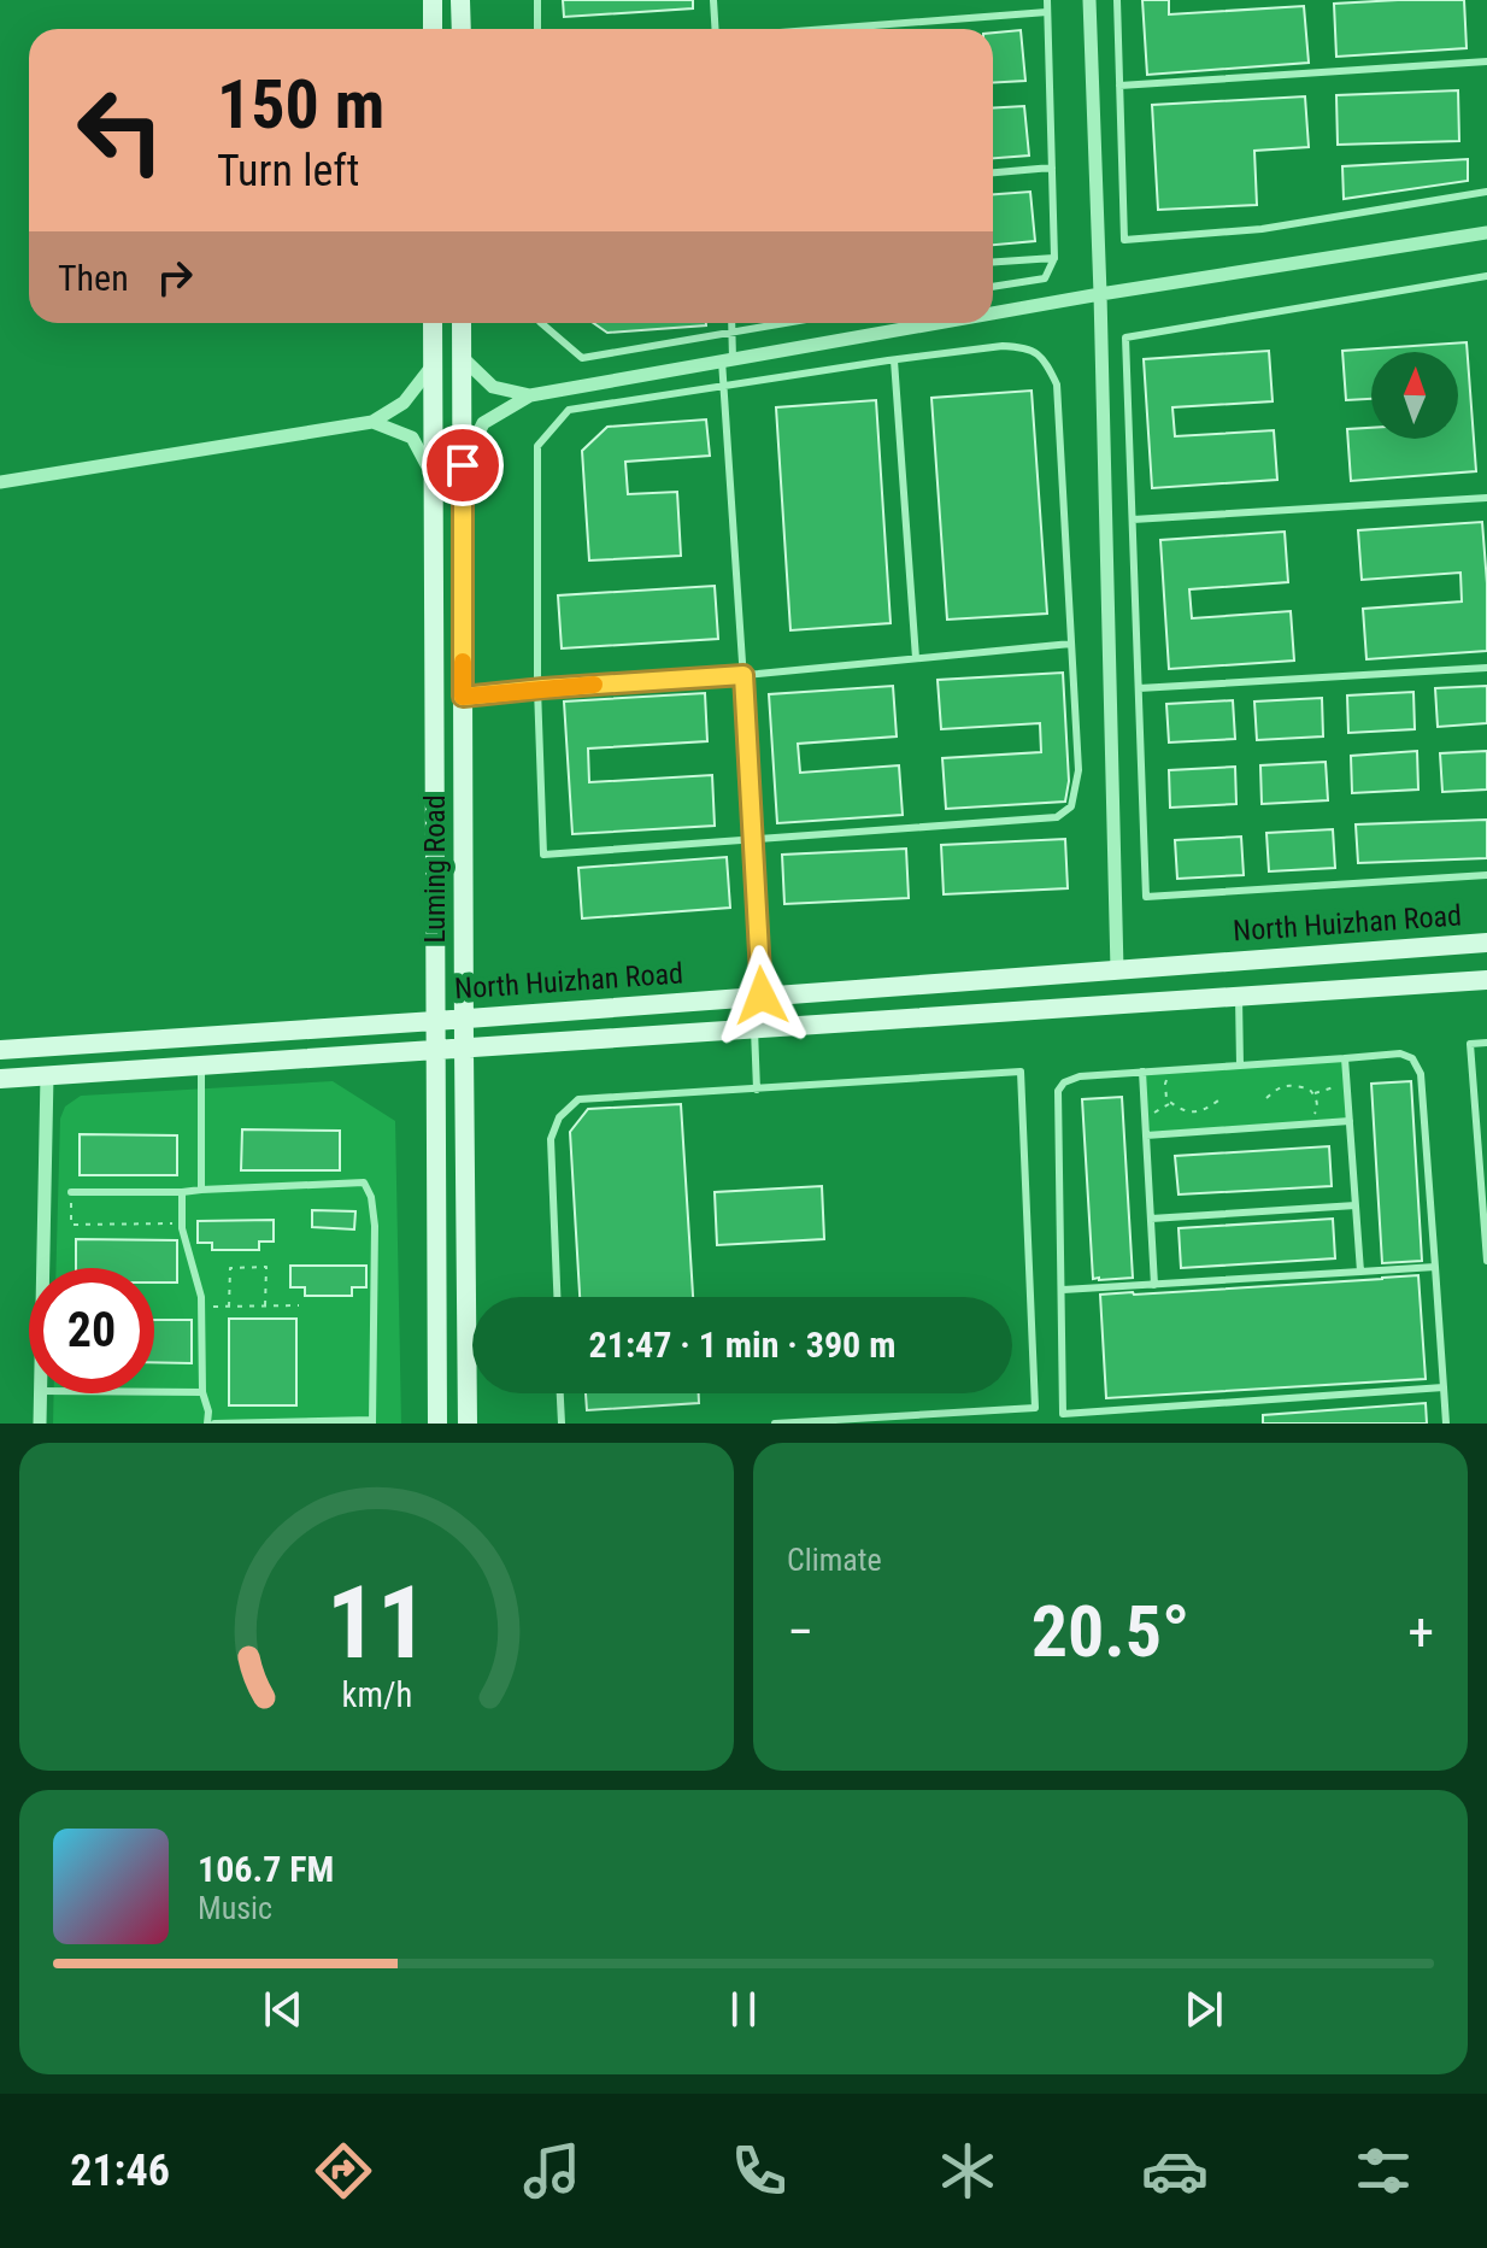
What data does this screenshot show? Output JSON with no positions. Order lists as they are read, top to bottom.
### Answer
{
  "streets": {
    "main road": ["Luming Road", "North Huizhan Road"]
  },
  "crossings": [
    ["Luming Road", "North Huizhan Road"]
  ],
  "north": "top",
  "page": {
    "turn": ["150 m", "Turn left"],
    "then": "Then",
    "limit": "20",
    "trip": "21:47 · 1 min · 390 m",
    "tile": "Climate",
    "heat": ["−", "20.5°", "+"],
    "song": ["106.7 FM", "Music"],
    "tabs": "21:46",
    "gauge": ["11", "km/h"]
  }
}
